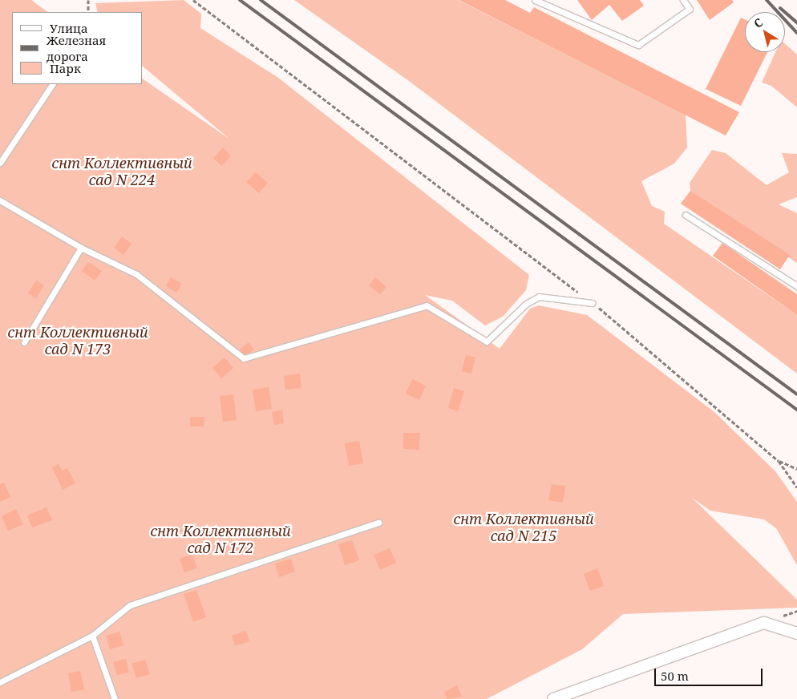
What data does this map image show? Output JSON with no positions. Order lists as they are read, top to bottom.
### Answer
{
  "parks": [
    "снт Коллективный сад N 224",
    "снт Коллективный сад N 173",
    "снт Коллективный сад N 215",
    "снт Коллективный сад N 172"
  ],
  "legend": ["Улица", "Железная дорога", "Парк"],
  "scale_bar": "50 m",
  "north": "top left"
}
